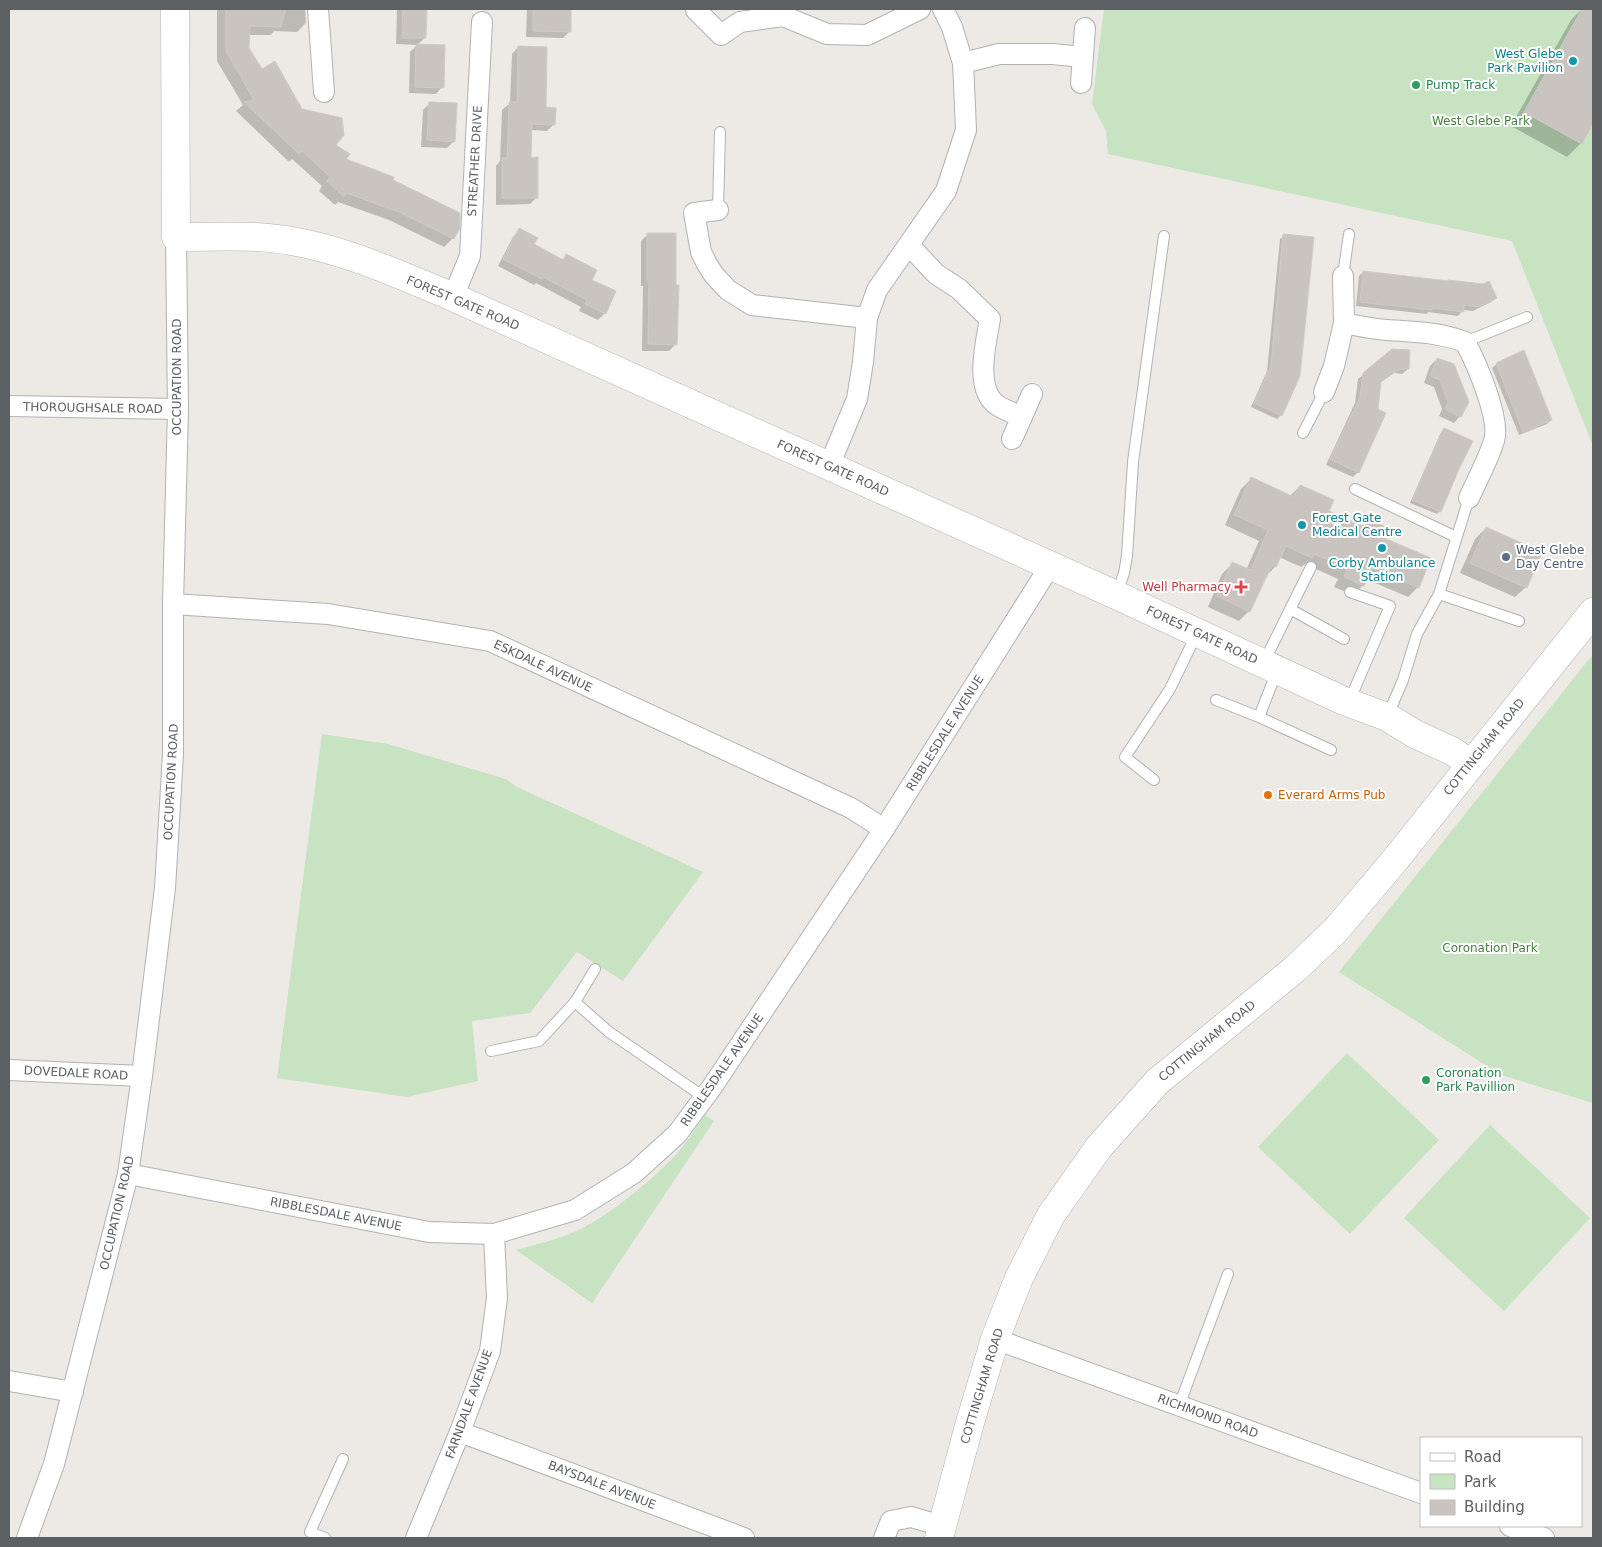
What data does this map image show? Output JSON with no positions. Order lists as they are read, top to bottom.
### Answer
{
  "streets": {
    "street": [
      "STREATHER DRIVE",
      "FOREST GATE ROAD",
      "OCCUPATION ROAD",
      "THOROUGHSALE ROAD",
      "ESKDALE AVENUE",
      "RIBBLESDALE AVENUE",
      "COTTINGHAM ROAD",
      "DOVEDALE ROAD",
      "FARNDALE AVENUE",
      "RICHMOND ROAD",
      "BAYSDALE AVENUE"
    ]
  },
  "crossings": [
    ["STREATHER DRIVE", "FOREST GATE ROAD"],
    ["FOREST GATE ROAD", "OCCUPATION ROAD"],
    ["FOREST GATE ROAD", "RIBBLESDALE AVENUE"],
    ["FOREST GATE ROAD", "COTTINGHAM ROAD"],
    ["OCCUPATION ROAD", "THOROUGHSALE ROAD"],
    ["OCCUPATION ROAD", "ESKDALE AVENUE"],
    ["OCCUPATION ROAD", "RIBBLESDALE AVENUE"],
    ["OCCUPATION ROAD", "DOVEDALE ROAD"],
    ["ESKDALE AVENUE", "RIBBLESDALE AVENUE"],
    ["RIBBLESDALE AVENUE", "FARNDALE AVENUE"],
    ["COTTINGHAM ROAD", "RICHMOND ROAD"],
    ["FARNDALE AVENUE", "BAYSDALE AVENUE"]
  ],
  "parks": ["West Glebe Park", "Coronation Park"],
  "places": {
    "other": [
      "West Glebe Park Pavilion",
      "Pump Track",
      "Forest Gate Medical Centre",
      "Corby Ambulance Station",
      "West Glebe Day Centre",
      "Everard Arms Pub",
      "Coronation Park Pavillion"
    ],
    "health": ["Well Pharmacy"]
  },
  "legend": ["Road", "Park", "Building"]
}
